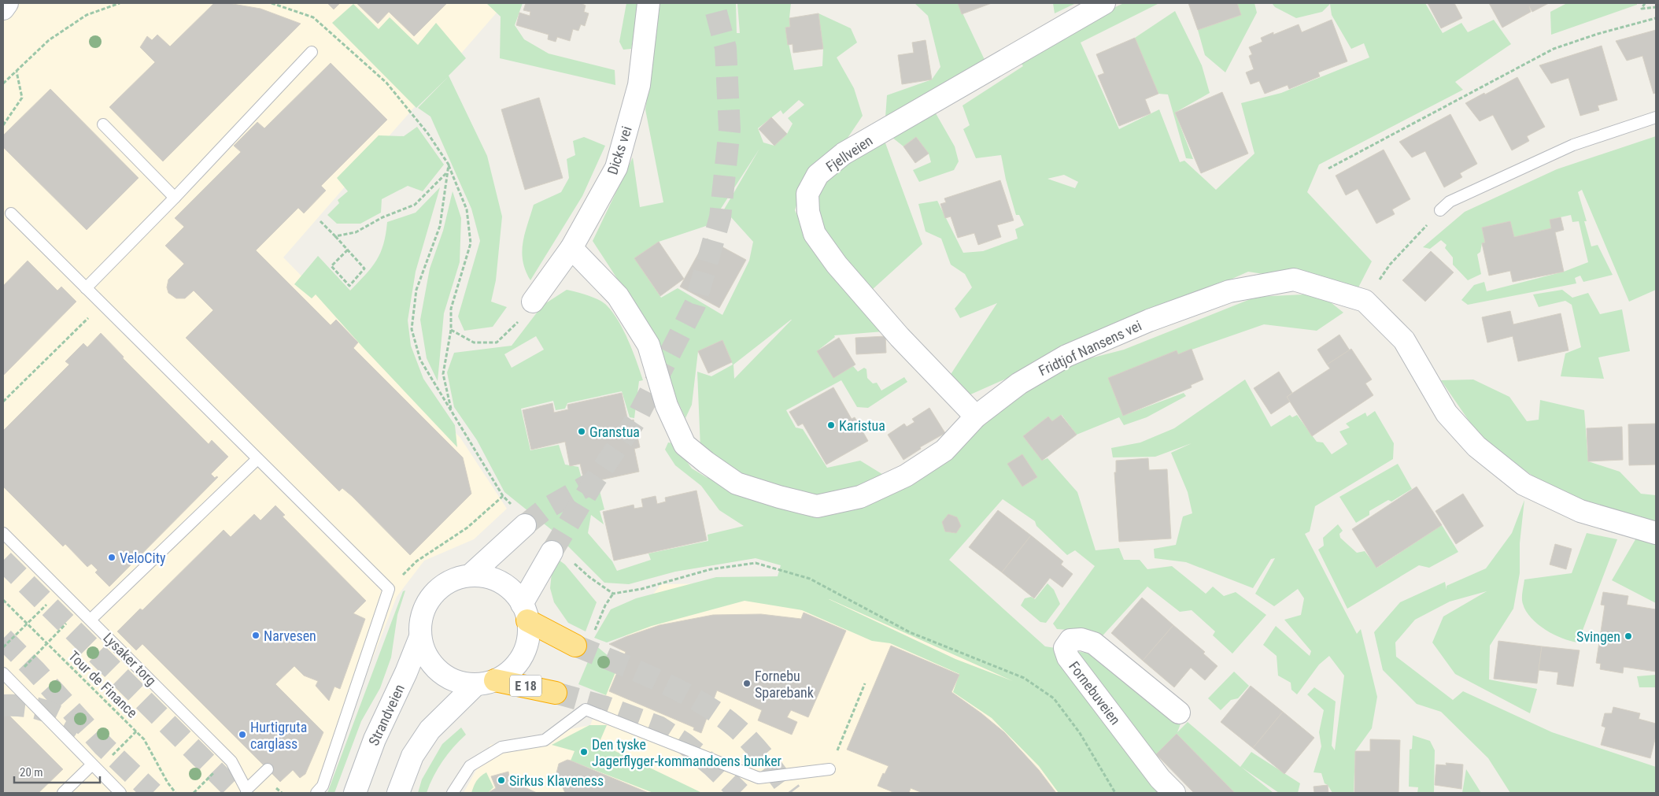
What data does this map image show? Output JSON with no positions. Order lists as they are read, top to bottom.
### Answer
{
  "streets": {
    "highway": ["E 18"],
    "street": [
      "Dicks vei",
      "Fjellveien",
      "Fridtjof Nansens vei",
      "Fornebuveien",
      "Strandveien"
    ],
    "lane": ["Lysaker torg"],
    "path": ["Tour de Finance"]
  },
  "crossings": [
    ["Dicks vei", "Fridtjof Nansens vei"],
    ["Fjellveien", "Fridtjof Nansens vei"],
    ["E 18", "Strandveien"]
  ],
  "places": [
    "Karistua",
    "Granstua",
    "VeloCity",
    "Narvesen",
    "Svingen",
    "Fornebu Sparebank",
    "Hurtigruta carglass",
    "Den tyske Jagerflyger-kommandoens bunker",
    "Sirkus Klaveness"
  ],
  "scale_bar": "20 m"
}
